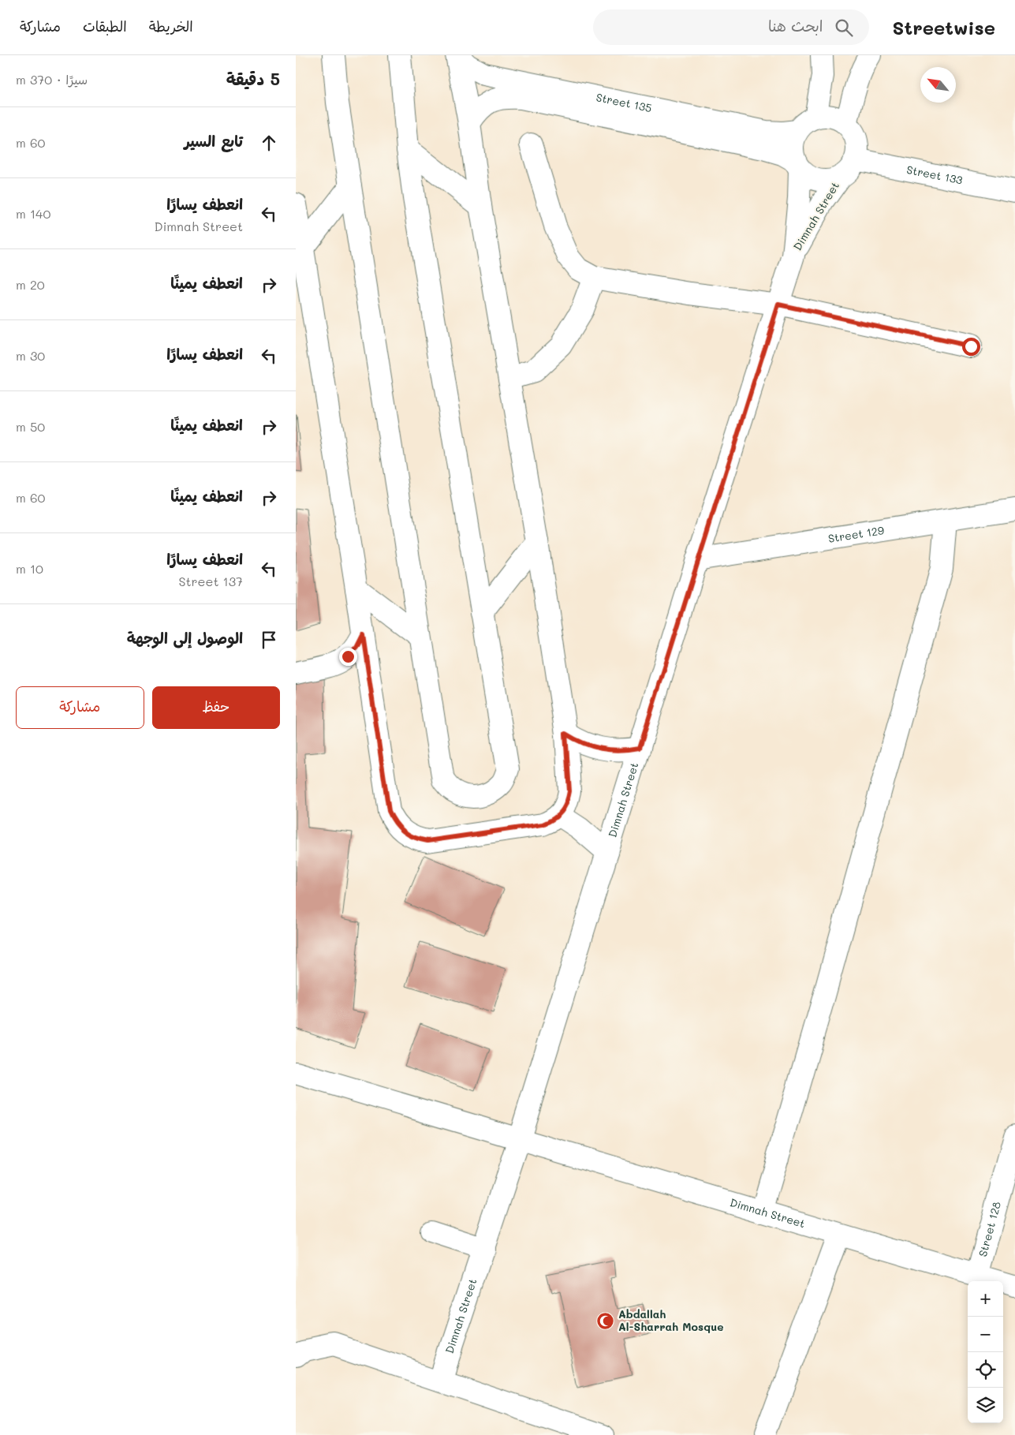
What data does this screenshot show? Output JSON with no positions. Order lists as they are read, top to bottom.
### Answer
{
  "streets": {
    "street": [
      "Street 135",
      "Street 133",
      "Dimnah Street",
      "Street 129",
      "Street 128"
    ]
  },
  "crossings": [
    ["Street 135", "Street 133"],
    ["Street 135", "Dimnah Street"],
    ["Street 133", "Dimnah Street"],
    ["Dimnah Street", "Street 129"],
    ["Dimnah Street", "Street 128"]
  ],
  "places": {
    "mosque": ["Abdallah Al-Sharrah Mosque"]
  },
  "north": "top left",
  "page": {
    "header": "Streetwise",
    "search": "ابحث هنا",
    "nav": ["الخريطة", "الطبقات", "مشاركة"],
    "heading": ["5 دقيقة", "سيرًا · 370 m"],
    "list": [
      ["تابع السير", "60 m"],
      ["انعطف يسارًا", "Dimnah Street", "140 m"],
      ["انعطف يمينًا", "20 m"],
      ["انعطف يسارًا", "30 m"],
      ["انعطف يمينًا", "50 m"],
      ["انعطف يمينًا", "60 m"],
      ["انعطف يسارًا", "Street 137", "10 m"],
      "الوصول إلى الوجهة"
    ],
    "buttons": ["حفظ", "مشاركة"],
    "map_buttons": ["+", "−"]
  }
}
